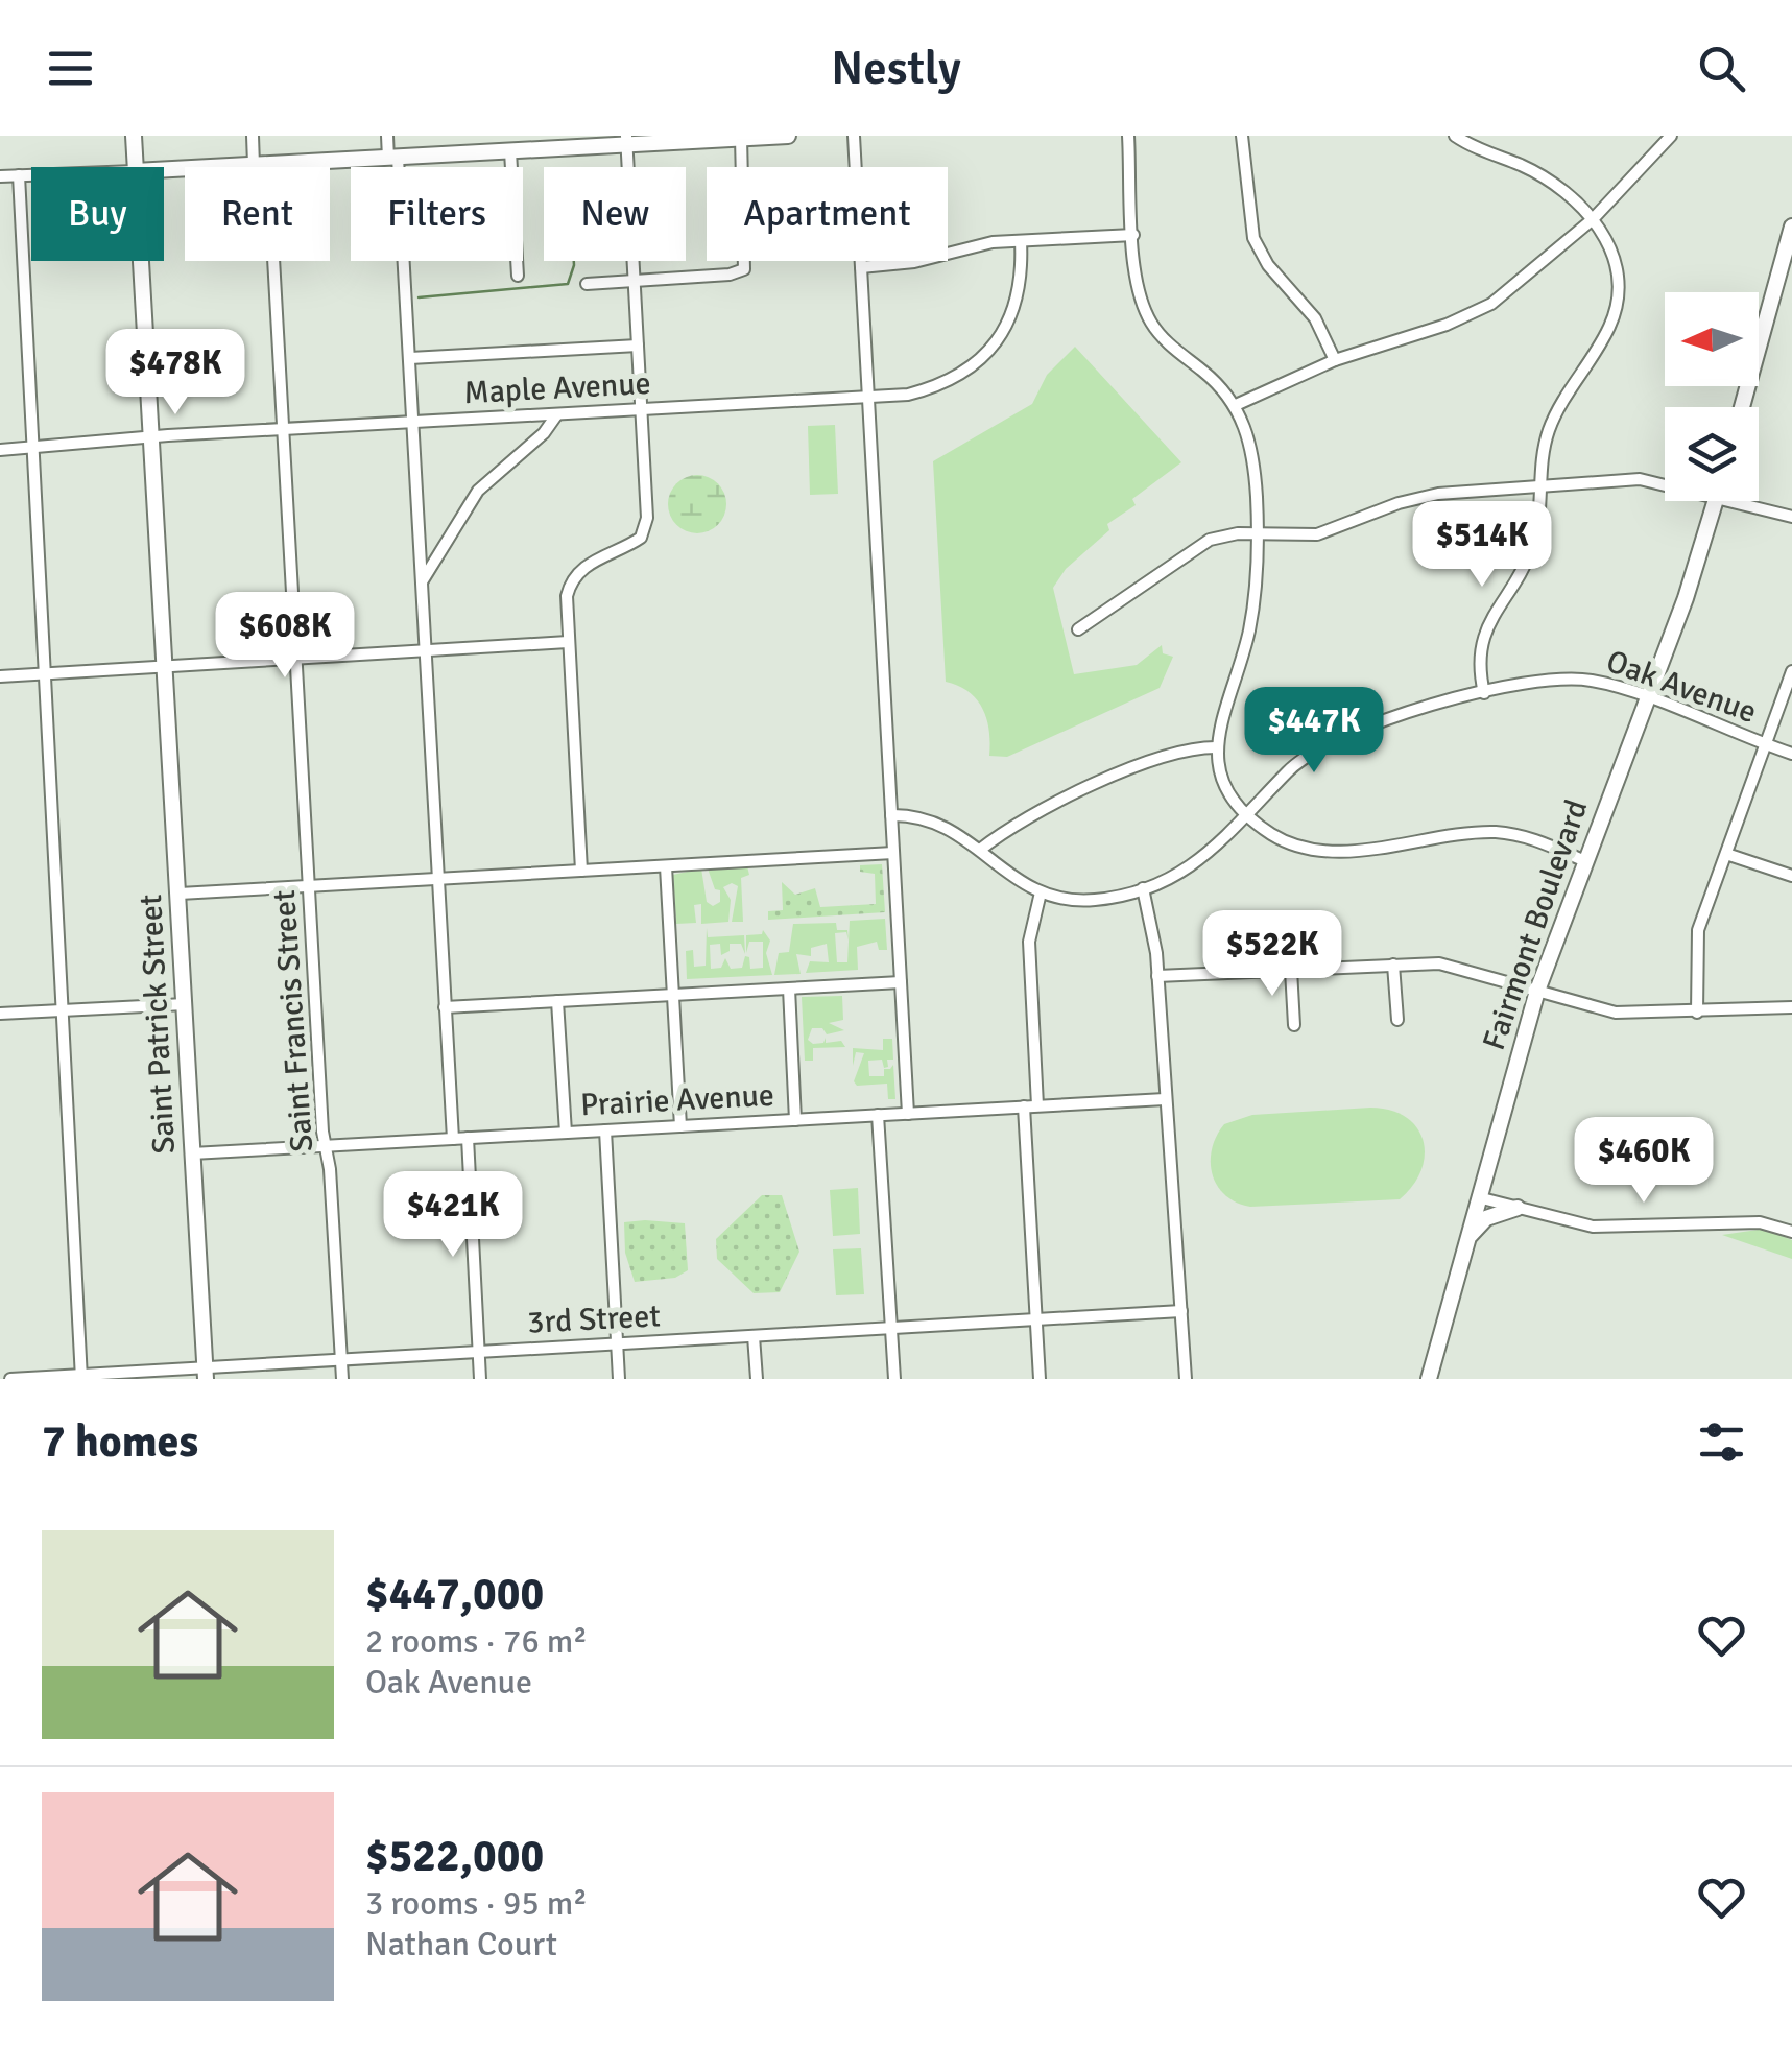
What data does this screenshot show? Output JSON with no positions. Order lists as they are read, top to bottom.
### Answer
{
  "streets": {
    "street": [
      "Maple Avenue",
      "Oak Avenue",
      "Fairmont Boulevard",
      "Saint Francis Street",
      "Saint Patrick Street",
      "Prairie Avenue",
      "3rd Street"
    ]
  },
  "crossings": [
    ["Maple Avenue", "Saint Francis Street"],
    ["Maple Avenue", "Saint Patrick Street"],
    ["Oak Avenue", "Fairmont Boulevard"],
    ["Saint Francis Street", "Prairie Avenue"],
    ["Saint Francis Street", "3rd Street"],
    ["Saint Patrick Street", "Prairie Avenue"],
    ["Saint Patrick Street", "3rd Street"]
  ],
  "north": "left",
  "page": {
    "header": "Nestly",
    "chip": [
      "Buy",
      "Rent",
      "Filters",
      "New",
      "Apartment"
    ],
    "price": [
      "$478K",
      "$514K",
      "$608K",
      "$447K",
      "$522K",
      "$460K",
      "$421K"
    ],
    "heading": "7 homes",
    "list": [
      {
        "name": "$447,000",
        "note": "2 rooms · 76 m² · Oak Avenue"
      },
      {
        "name": "$522,000",
        "note": "3 rooms · 95 m² · Nathan Court"
      }
    ]
  }
}
